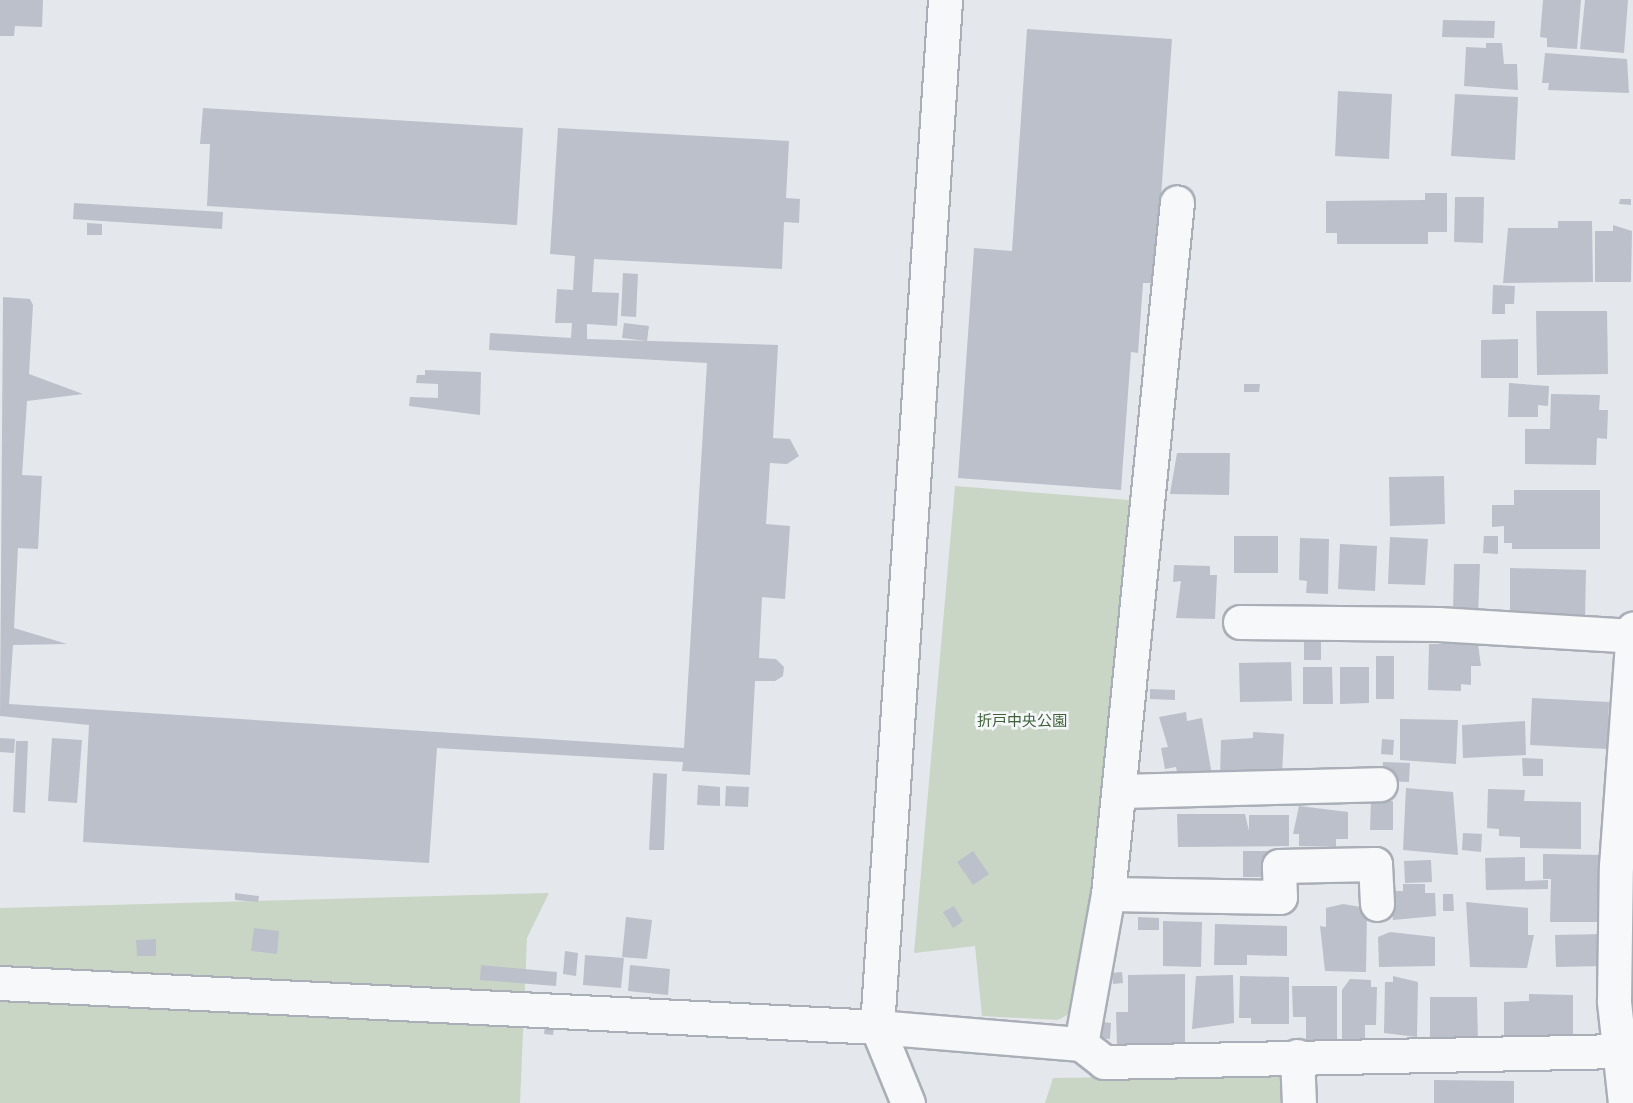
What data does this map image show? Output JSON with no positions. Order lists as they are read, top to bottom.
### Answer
{
  "parks": ["折戸中央公園"]
}
